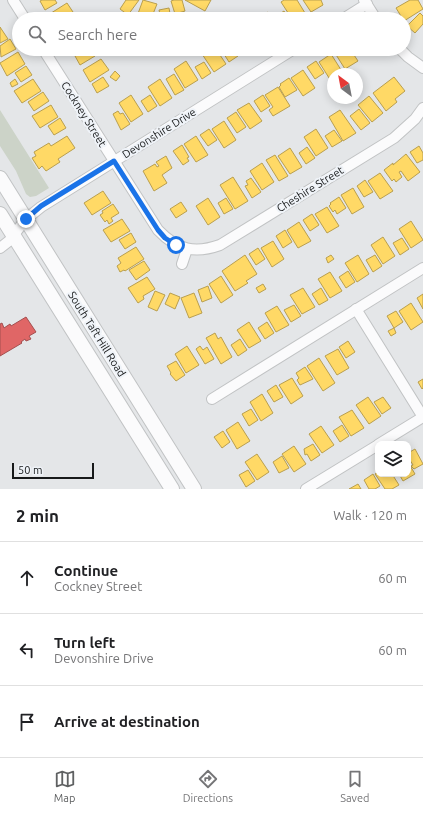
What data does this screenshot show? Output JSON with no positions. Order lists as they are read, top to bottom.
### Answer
{
  "streets": {
    "main road": ["South Taft Hill Road"],
    "street": ["Cockney Street", "Devonshire Drive", "Cheshire Street"]
  },
  "crossings": [
    ["Cockney Street", "Devonshire Drive"],
    ["Cockney Street", "Cheshire Street"],
    ["Devonshire Drive", "South Taft Hill Road"]
  ],
  "scale_bar": "50 m",
  "north": "top left",
  "page": {
    "search": "Search here",
    "scale": "50 m",
    "heading": ["2 min", "Walk · 120 m"],
    "list": [
      ["Continue", "Cockney Street", "60 m"],
      ["Turn left", "Devonshire Drive", "60 m"],
      "Arrive at destination"
    ],
    "nav": ["Map", "Directions", "Saved"]
  }
}
